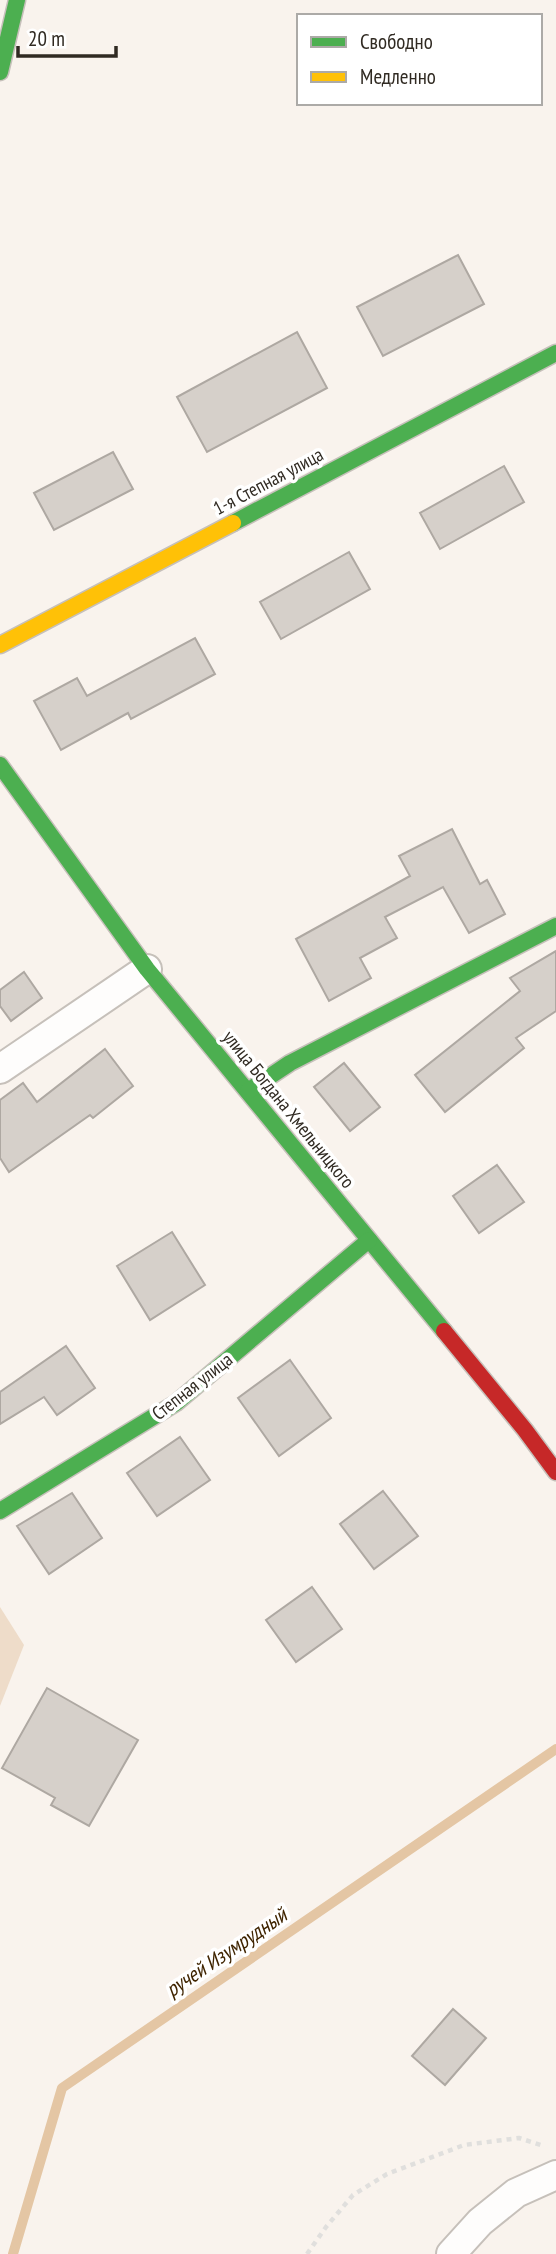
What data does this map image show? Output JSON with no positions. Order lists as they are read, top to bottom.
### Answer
{
  "streets": {
    "street": ["1-я Степная улица", "улица Богдана Хмельницкого", "Степная улица"]
  },
  "crossings": [
    ["улица Богдана Хмельницкого", "Степная улица"]
  ],
  "water": ["ручей Изумрудный"],
  "legend": ["Свободно", "Медленно"],
  "scale_bar": "20 m"
}
